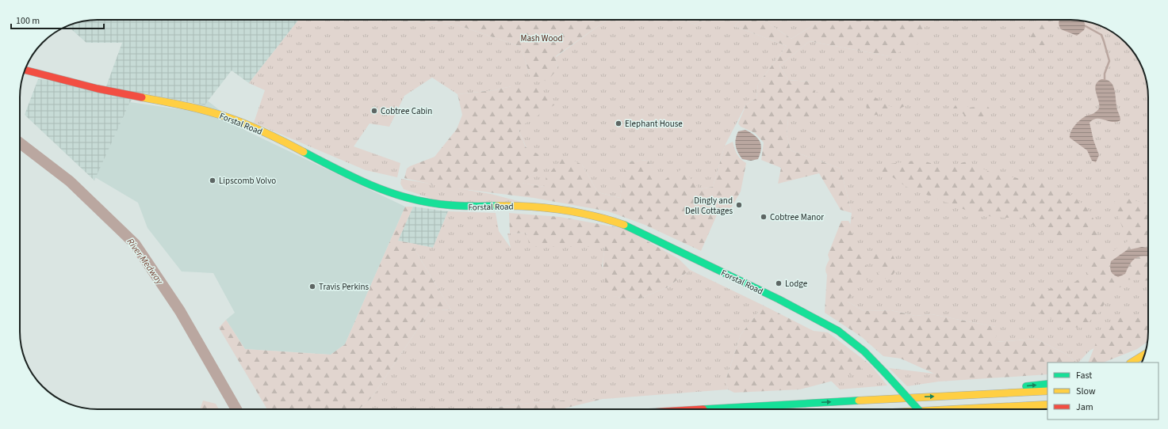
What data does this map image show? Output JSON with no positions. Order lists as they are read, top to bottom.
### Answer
{
  "streets": {
    "main road": ["Forstal Road"]
  },
  "water": ["River Medway"],
  "parks": ["Mash Wood"],
  "places": [
    "Cobtree Cabin",
    "Elephant House",
    "Lipscomb Volvo",
    "Dingly and Dell Cottages",
    "Cobtree Manor",
    "Lodge",
    "Travis Perkins"
  ],
  "legend": ["Fast", "Slow", "Jam"],
  "scale_bar": "100 m"
}
